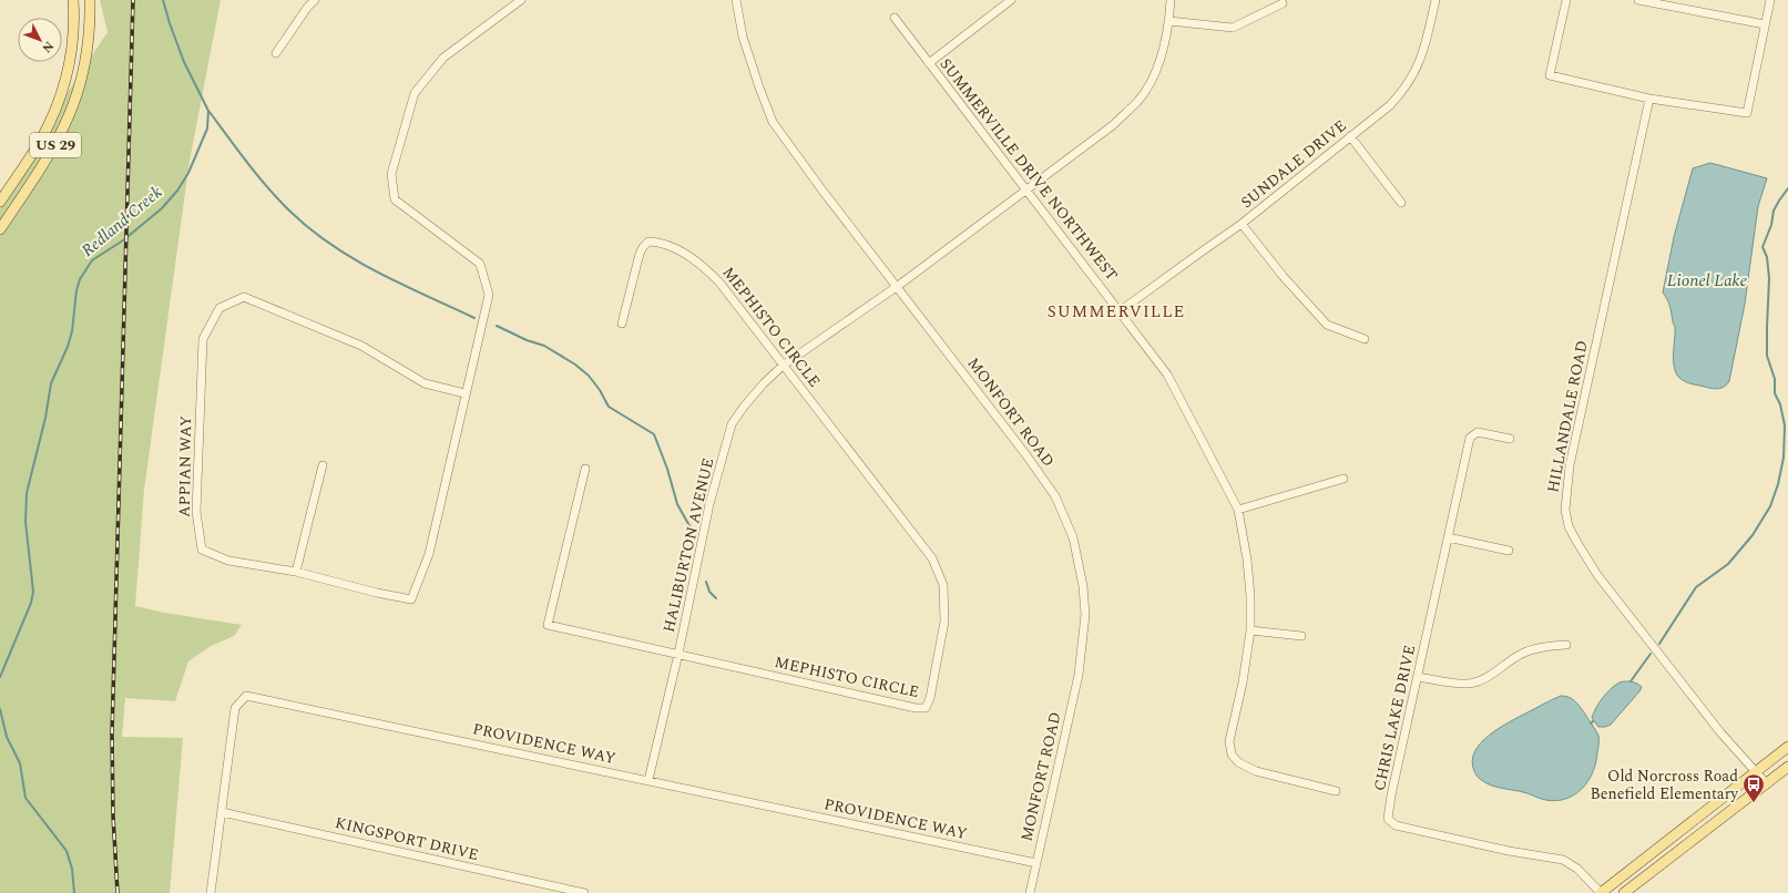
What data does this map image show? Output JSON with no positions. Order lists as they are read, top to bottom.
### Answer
{
  "streets": {
    "main road": ["US 29"],
    "street": [
      "SUNDALE DRIVE",
      "SUMMERVILLE DRIVE NORTHWEST",
      "MEPHISTO CIRCLE",
      "MONFORT ROAD",
      "HILLANDALE ROAD",
      "APPIAN WAY",
      "HALIBURTON AVENUE",
      "CHRIS LAKE DRIVE",
      "PROVIDENCE WAY",
      "KINGSPORT DRIVE"
    ]
  },
  "crossings": [
    ["SUNDALE DRIVE", "SUMMERVILLE DRIVE NORTHWEST"],
    ["MEPHISTO CIRCLE", "HALIBURTON AVENUE"],
    ["MONFORT ROAD", "HALIBURTON AVENUE"],
    ["MONFORT ROAD", "PROVIDENCE WAY"],
    ["HALIBURTON AVENUE", "PROVIDENCE WAY"],
    ["PROVIDENCE WAY", "KINGSPORT DRIVE"]
  ],
  "districts": ["SUMMERVILLE"],
  "water": ["Redland Creek", "Lionel Lake"],
  "places": {
    "bus stop": ["Old Norcross Road Benefield Elementary"]
  },
  "north": "bottom right"
}
